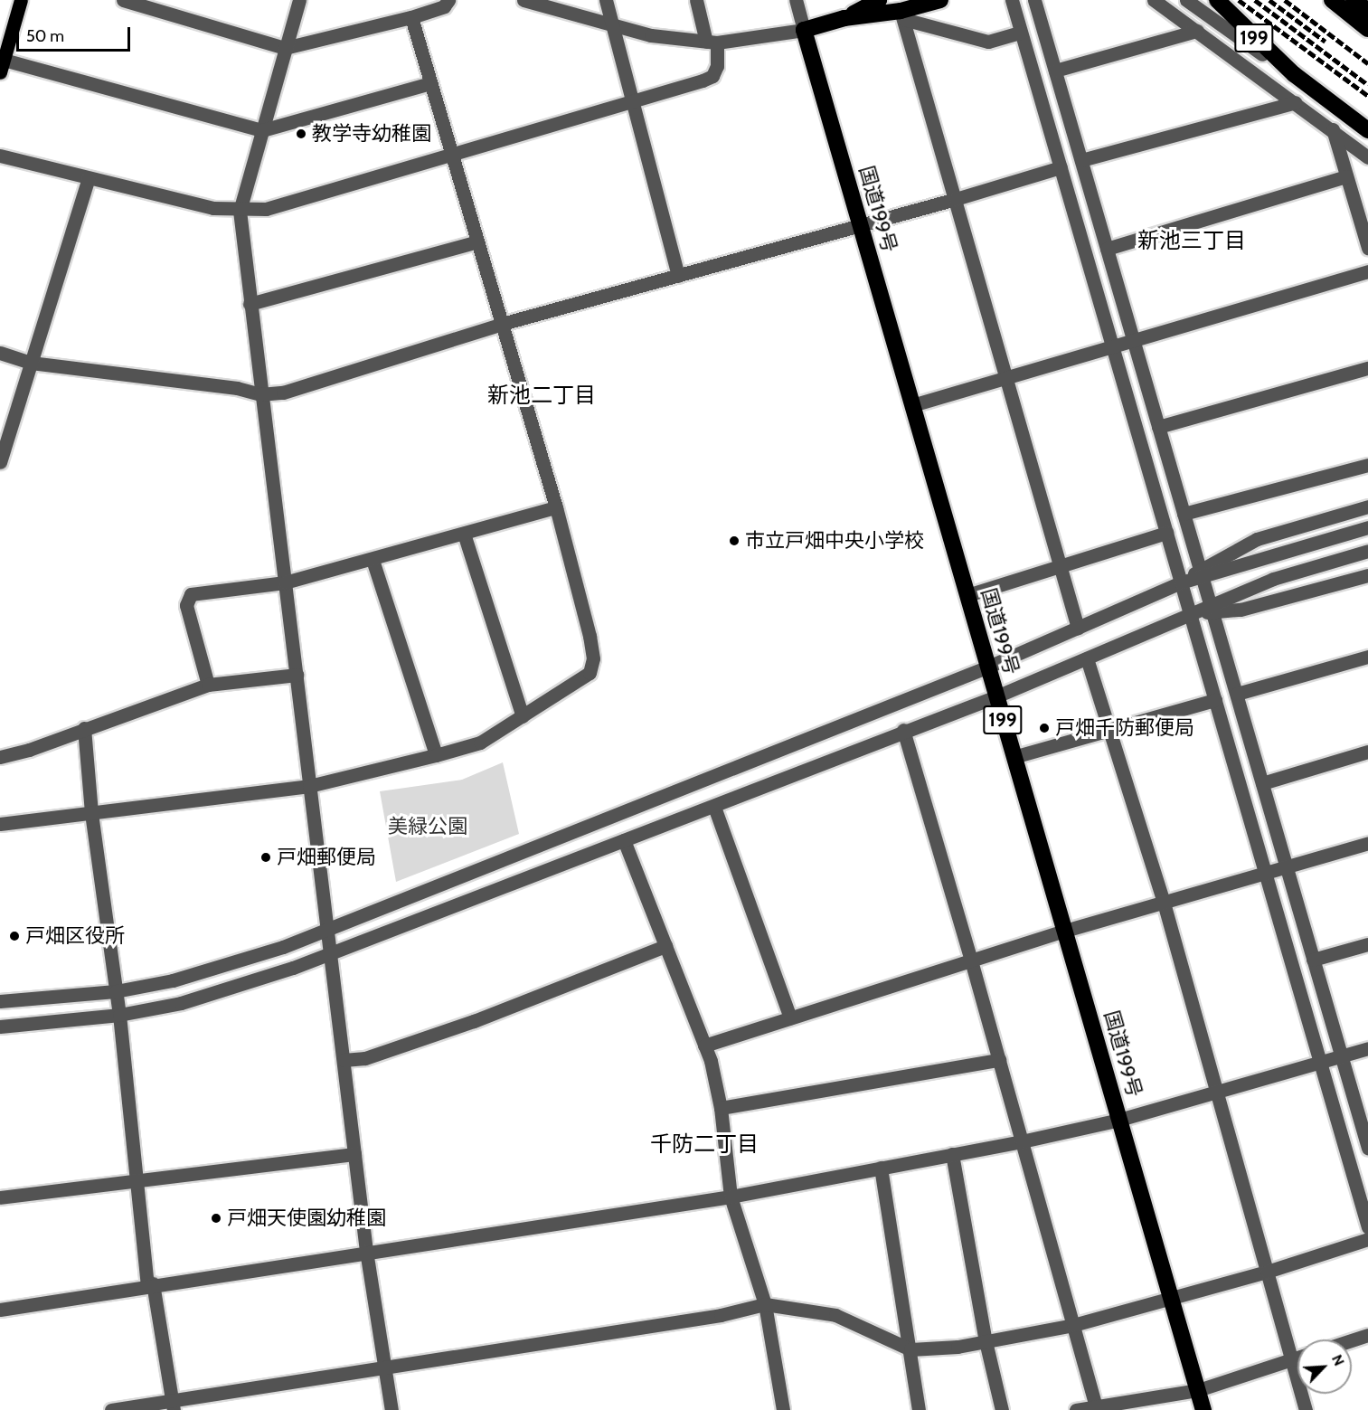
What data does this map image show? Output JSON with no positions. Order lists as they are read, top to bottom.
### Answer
{
  "streets": {
    "highway": ["199", "国道199号"]
  },
  "districts": ["新池三丁目", "新池二丁目", "千防二丁目"],
  "parks": ["美緑公園"],
  "places": [
    "教学寺幼稚園",
    "市立戸畑中央小学校",
    "戸畑千防郵便局",
    "戸畑郵便局",
    "戸畑区役所",
    "戸畑天使園幼稚園"
  ],
  "scale_bar": "50 m",
  "north": "top right"
}
